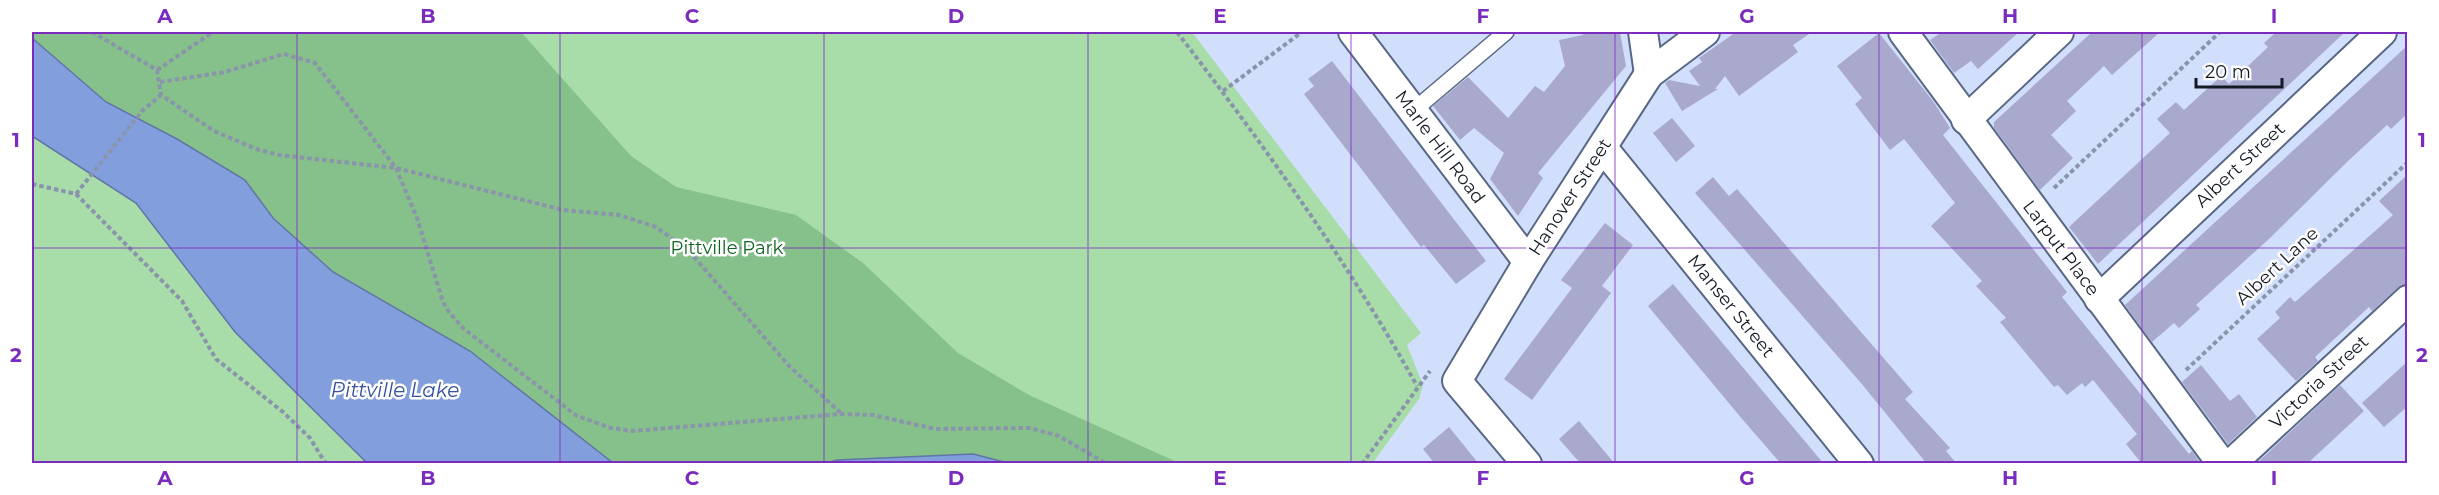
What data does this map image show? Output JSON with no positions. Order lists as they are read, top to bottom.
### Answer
{
  "streets": {
    "street": [
      "Marle Hill Road",
      "Albert Street",
      "Hanover Street",
      "Larput Place",
      "Manser Street",
      "Victoria Street"
    ],
    "path": ["Albert Lane"]
  },
  "crossings": [
    ["Marle Hill Road", "Hanover Street"],
    ["Albert Street", "Larput Place"],
    ["Hanover Street", "Manser Street"],
    ["Larput Place", "Albert Lane"]
  ],
  "water": ["Pittville Lake"],
  "parks": ["Pittville Park"],
  "scale_bar": "20 m",
  "grid": {
    "columns": [
      "A",
      "B",
      "C",
      "D",
      "E",
      "F",
      "G",
      "H",
      "I"
    ],
    "rows": ["1", "2"]
  }
}
